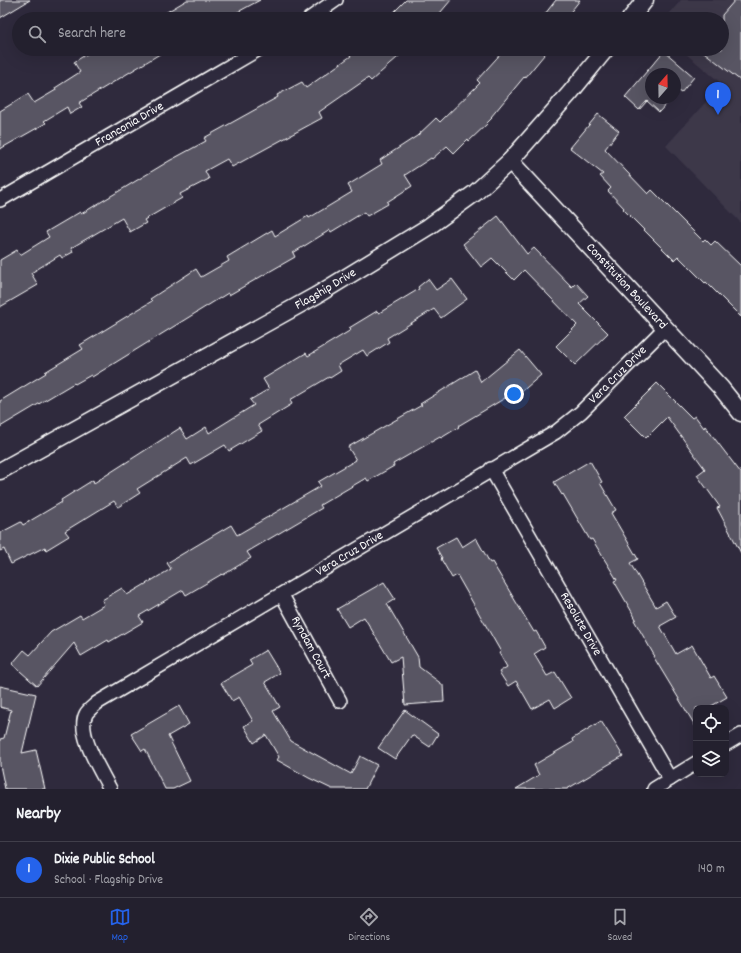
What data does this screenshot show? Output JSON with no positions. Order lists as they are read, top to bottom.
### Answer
{
  "streets": {
    "street": [
      "Franconia Drive",
      "Constitution Boulevard",
      "Flagship Drive",
      "Vera Cruz Drive",
      "Resolute Drive",
      "Ryndam Court"
    ]
  },
  "crossings": [
    ["Constitution Boulevard", "Flagship Drive"],
    ["Constitution Boulevard", "Vera Cruz Drive"],
    ["Vera Cruz Drive", "Resolute Drive"],
    ["Vera Cruz Drive", "Ryndam Court"]
  ],
  "north": "top",
  "page": {
    "search": "Search here",
    "pins": "1",
    "heading": "Nearby",
    "list": [
      {
        "mark": "1",
        "name": "Dixie Public School",
        "note": "School · Flagship Drive",
        "value": "140 m"
      }
    ],
    "nav": ["Map", "Directions", "Saved"]
  }
}
